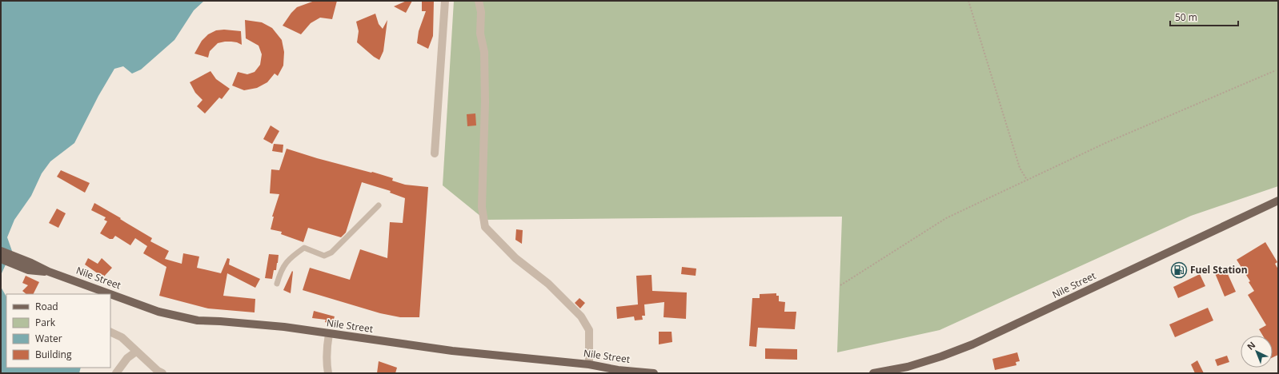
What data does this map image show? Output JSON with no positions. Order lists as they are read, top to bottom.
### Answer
{
  "streets": {
    "main road": ["Nile Street"]
  },
  "places": {
    "fuel station": ["Fuel Station"]
  },
  "legend": [
    "Road",
    "Park",
    "Water",
    "Building"
  ],
  "scale_bar": "50 m",
  "north": "top left"
}
